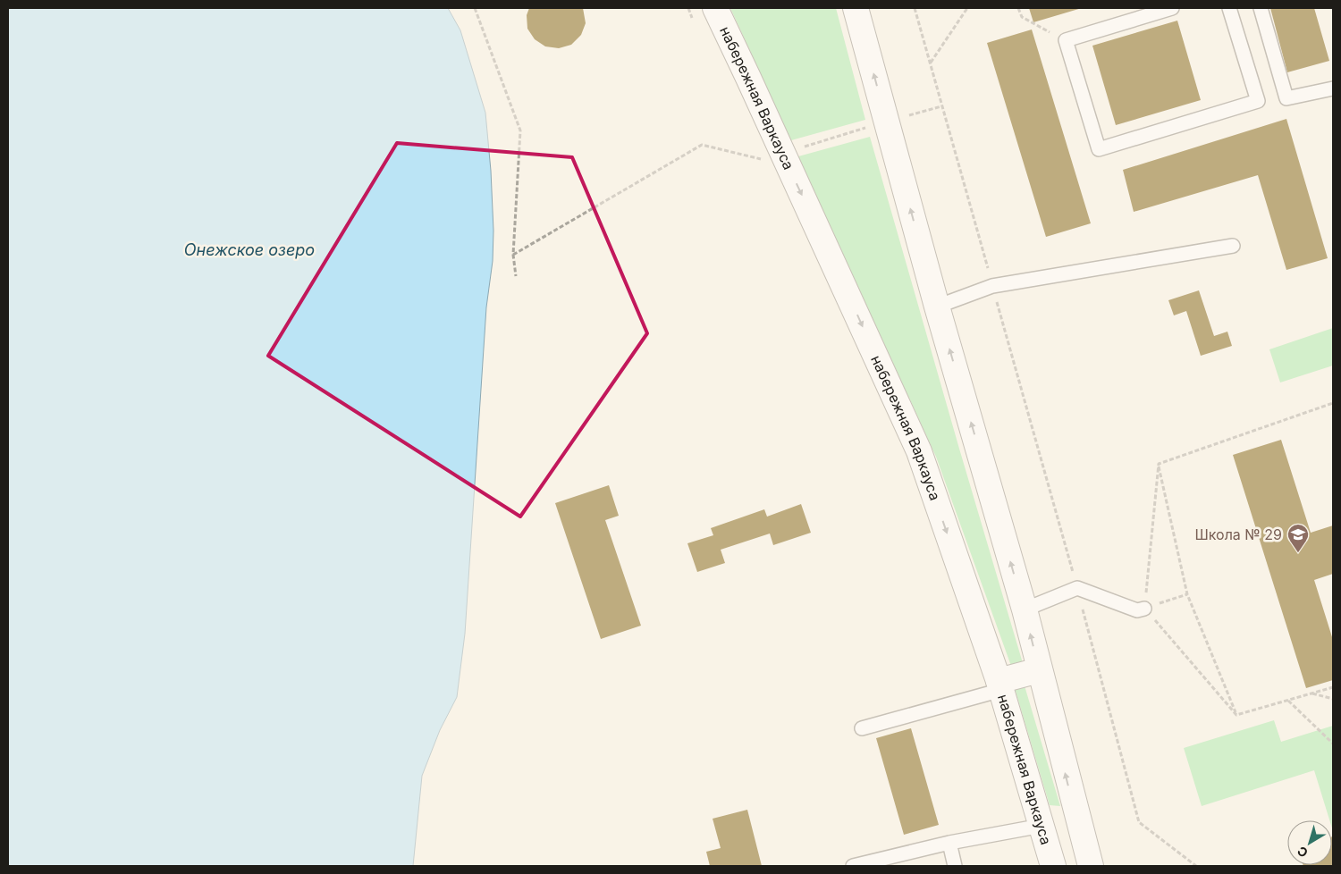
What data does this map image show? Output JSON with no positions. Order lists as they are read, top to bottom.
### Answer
{
  "streets": {
    "main road": ["набережная Варкауса"]
  },
  "water": ["Онежское озеро"],
  "places": {
    "school or university": ["Школа № 29"]
  },
  "north": "bottom left"
}
